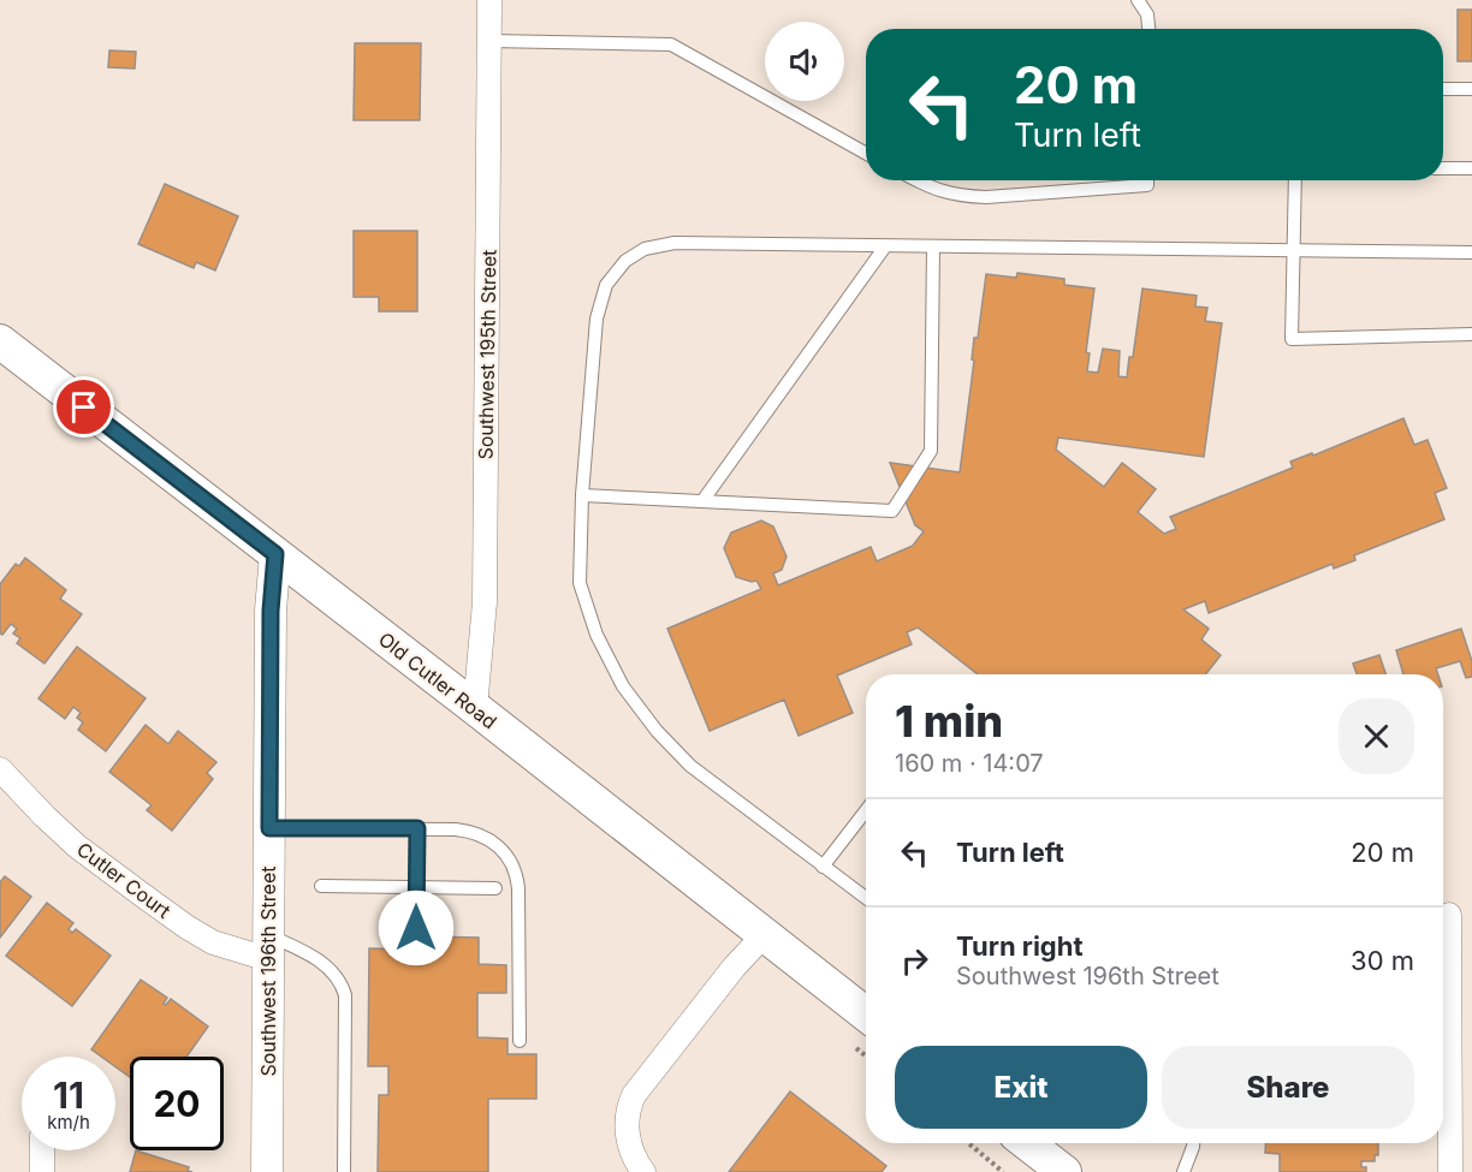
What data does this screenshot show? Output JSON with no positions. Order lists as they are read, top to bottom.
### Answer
{
  "streets": {
    "main road": ["Old Cutler Road"],
    "street": ["Southwest 195th Street", "Cutler Court", "Southwest 196th Street"]
  },
  "crossings": [
    ["Southwest 195th Street", "Old Cutler Road"],
    ["Old Cutler Road", "Southwest 196th Street"],
    ["Cutler Court", "Southwest 196th Street"]
  ],
  "page": {
    "turn": ["20 m", "Turn left"],
    "heading": ["1 min", "160 m · 14:07"],
    "list": [
      {
        "name": "Turn left",
        "value": "20 m"
      },
      {
        "name": "Turn right",
        "note": "Southwest 196th Street",
        "value": "30 m"
      }
    ],
    "buttons": ["Exit", "Share"],
    "speed": "11 km/h",
    "limit": "20"
  }
}
